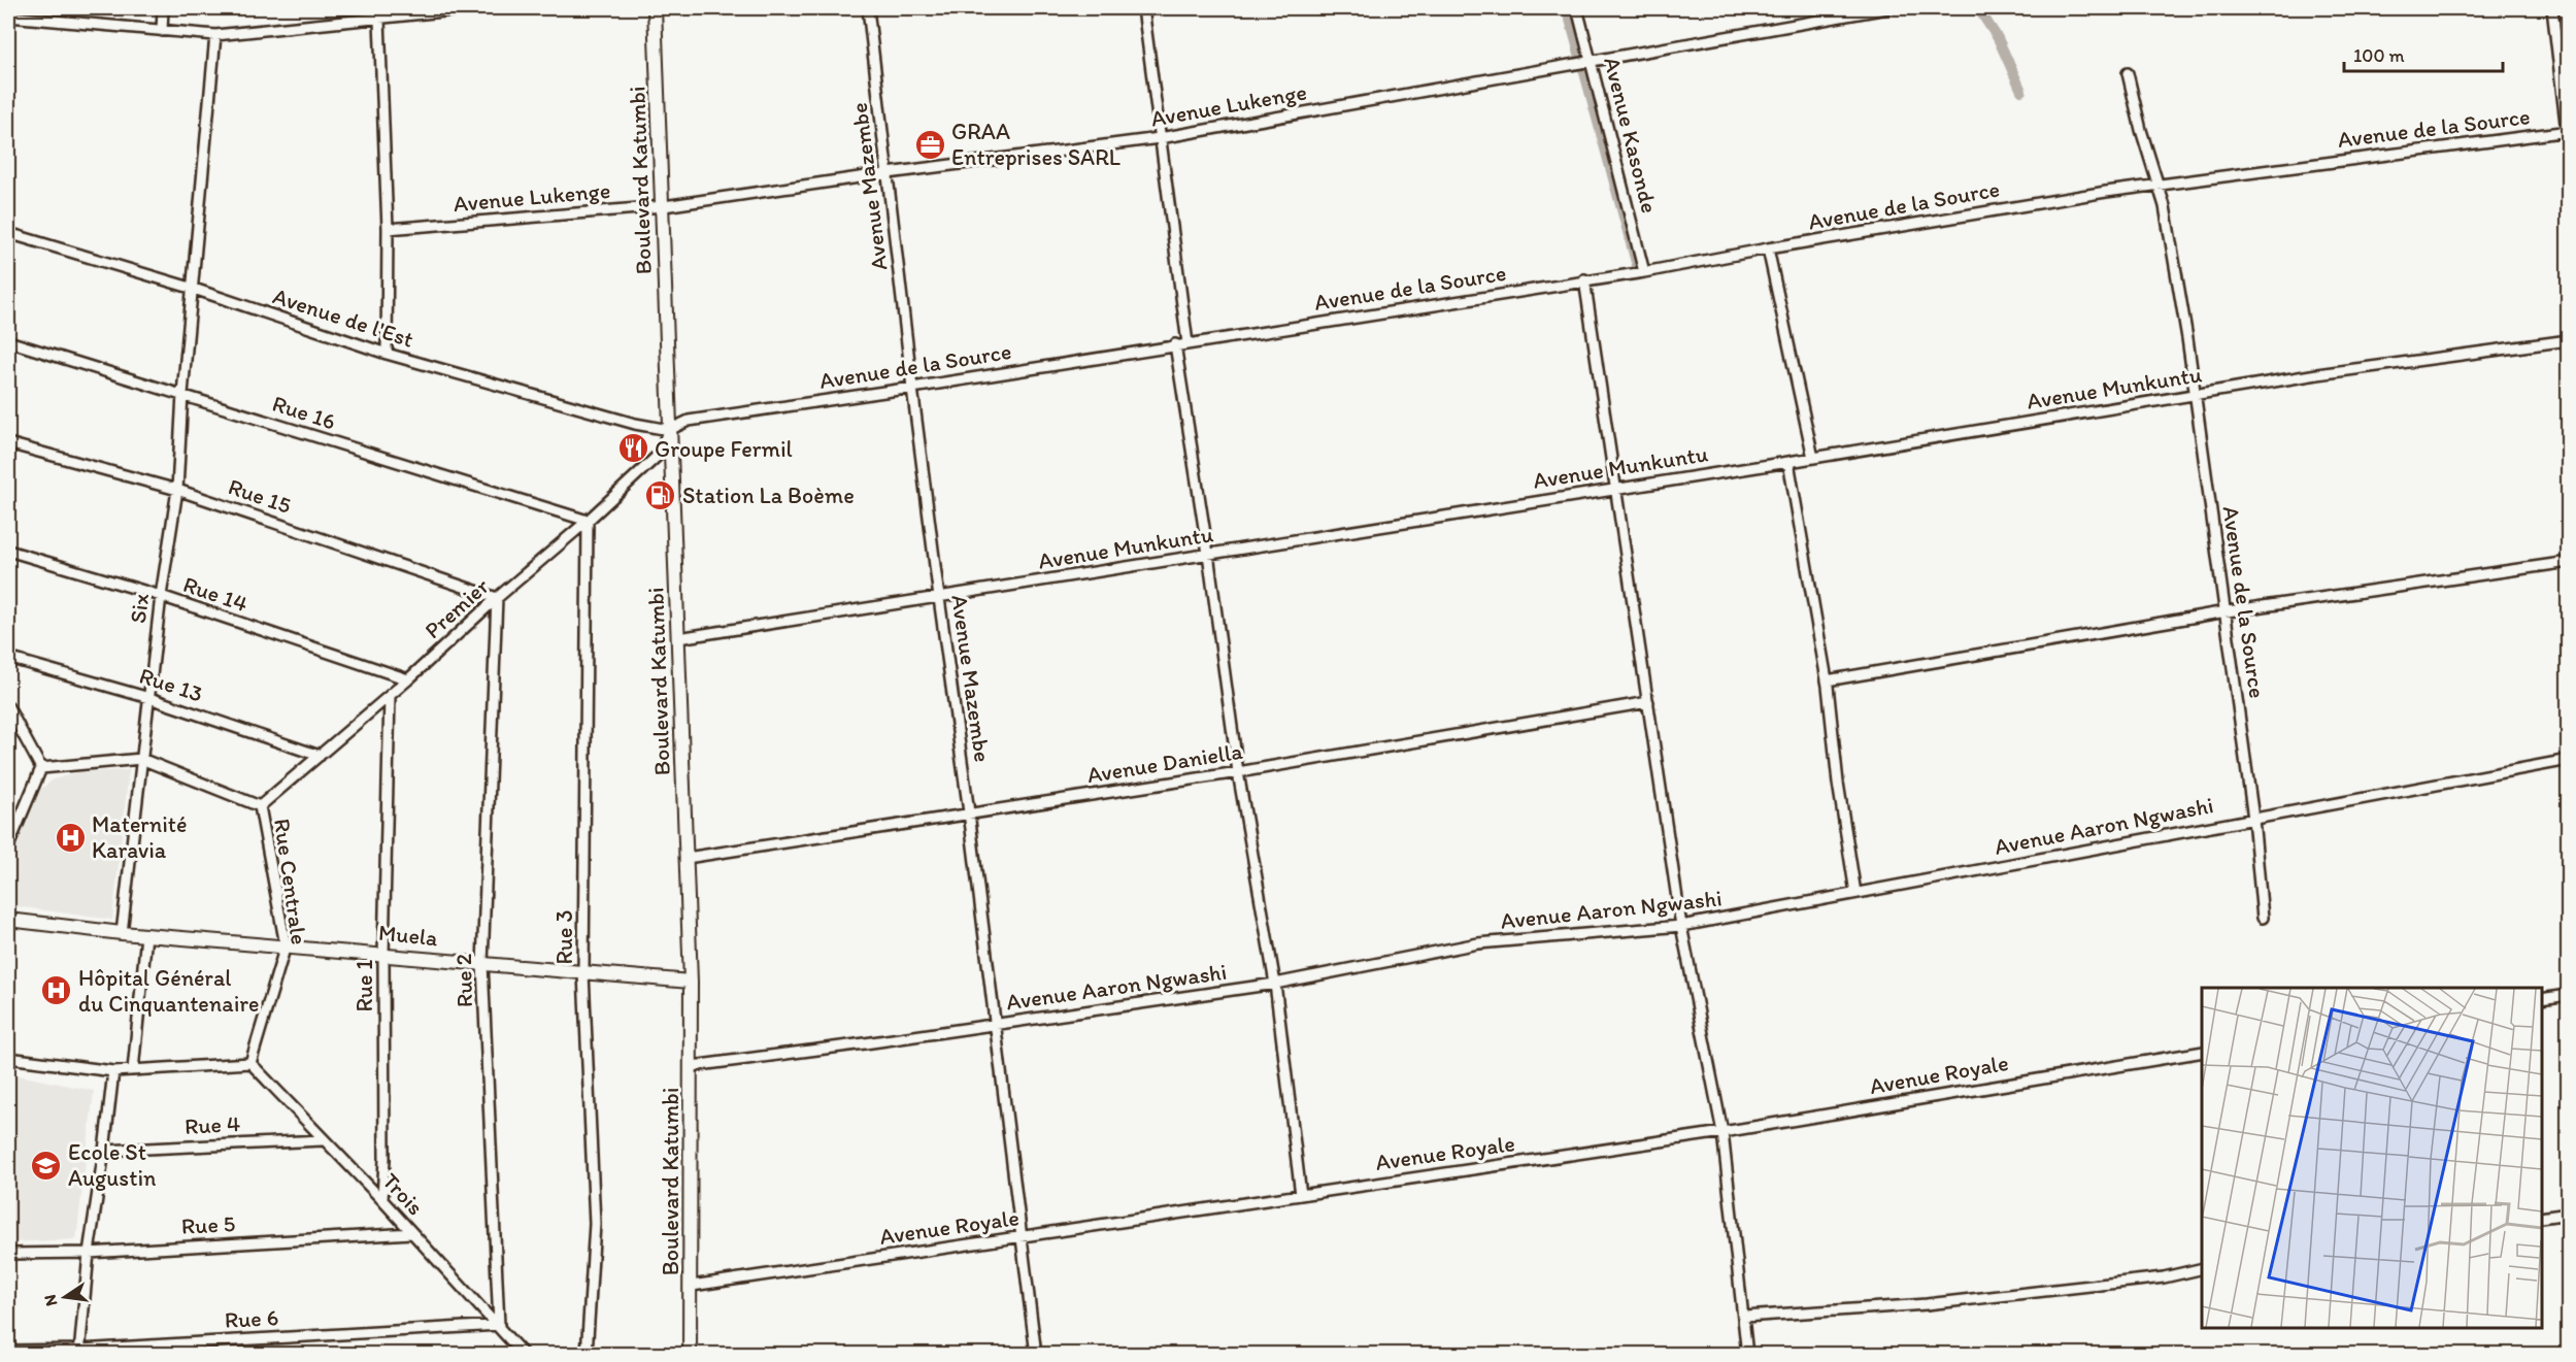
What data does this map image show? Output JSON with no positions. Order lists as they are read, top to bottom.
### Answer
{
  "streets": {
    "street": [
      "Avenue Lukenge",
      "Avenue de la Source",
      "Avenue Kasonde",
      "Boulevard Katumbi",
      "Avenue Mazembe",
      "Avenue de l'Est",
      "Avenue Munkuntu",
      "Rue 16",
      "Rue 15",
      "Rue 14",
      "Six",
      "Premier",
      "Rue 13",
      "Avenue Daniella",
      "Avenue Aaron Ngwashi",
      "Rue Centrale",
      "Muela",
      "Rue 3",
      "Rue 2",
      "Rue 1",
      "Avenue Royale",
      "Rue 4",
      "Trois",
      "Rue 5",
      "Rue 6"
    ]
  },
  "crossings": [
    ["Avenue Lukenge", "Avenue Kasonde"],
    ["Avenue Lukenge", "Boulevard Katumbi"],
    ["Avenue Lukenge", "Avenue Mazembe"],
    ["Avenue de la Source", "Avenue Kasonde"],
    ["Avenue de la Source", "Boulevard Katumbi"],
    ["Avenue de la Source", "Avenue Mazembe"],
    ["Avenue de la Source", "Avenue de l'Est"],
    ["Avenue de la Source", "Avenue Munkuntu"],
    ["Avenue de la Source", "Premier"],
    ["Avenue de la Source", "Avenue Aaron Ngwashi"],
    ["Boulevard Katumbi", "Avenue de l'Est"],
    ["Boulevard Katumbi", "Avenue Munkuntu"],
    ["Boulevard Katumbi", "Premier"],
    ["Boulevard Katumbi", "Avenue Daniella"],
    ["Boulevard Katumbi", "Avenue Aaron Ngwashi"],
    ["Boulevard Katumbi", "Muela"],
    ["Boulevard Katumbi", "Avenue Royale"],
    ["Avenue Mazembe", "Avenue Munkuntu"],
    ["Avenue Mazembe", "Avenue Daniella"],
    ["Avenue Mazembe", "Avenue Aaron Ngwashi"],
    ["Avenue Mazembe", "Avenue Royale"],
    ["Avenue de l'Est", "Six"],
    ["Avenue de l'Est", "Premier"],
    ["Rue 16", "Six"],
    ["Rue 16", "Premier"],
    ["Rue 16", "Rue 3"],
    ["Rue 15", "Six"],
    ["Rue 15", "Premier"],
    ["Rue 15", "Rue 2"],
    ["Rue 14", "Six"],
    ["Rue 14", "Premier"],
    ["Six", "Rue 13"],
    ["Six", "Rue Centrale"],
    ["Six", "Muela"],
    ["Premier", "Rue 13"],
    ["Premier", "Rue Centrale"],
    ["Premier", "Rue 3"],
    ["Premier", "Rue 2"],
    ["Premier", "Rue 1"],
    ["Rue Centrale", "Muela"],
    ["Rue Centrale", "Trois"],
    ["Muela", "Rue 3"],
    ["Muela", "Rue 2"],
    ["Muela", "Rue 1"],
    ["Rue 2", "Trois"],
    ["Rue 2", "Rue 6"],
    ["Rue 1", "Trois"],
    ["Rue 4", "Trois"],
    ["Trois", "Rue 5"],
    ["Trois", "Rue 6"]
  ],
  "places": {
    "office": ["GRAA Entreprises SARL"],
    "restaurant": ["Groupe Fermil"],
    "fuel station": ["Station La Boème"],
    "hospital": ["Maternité Karavia", "Hôpital Général du Cinquantenaire"],
    "school or university": ["Ecole St Augustin"]
  },
  "scale_bar": "100 m",
  "north": "left"
}
